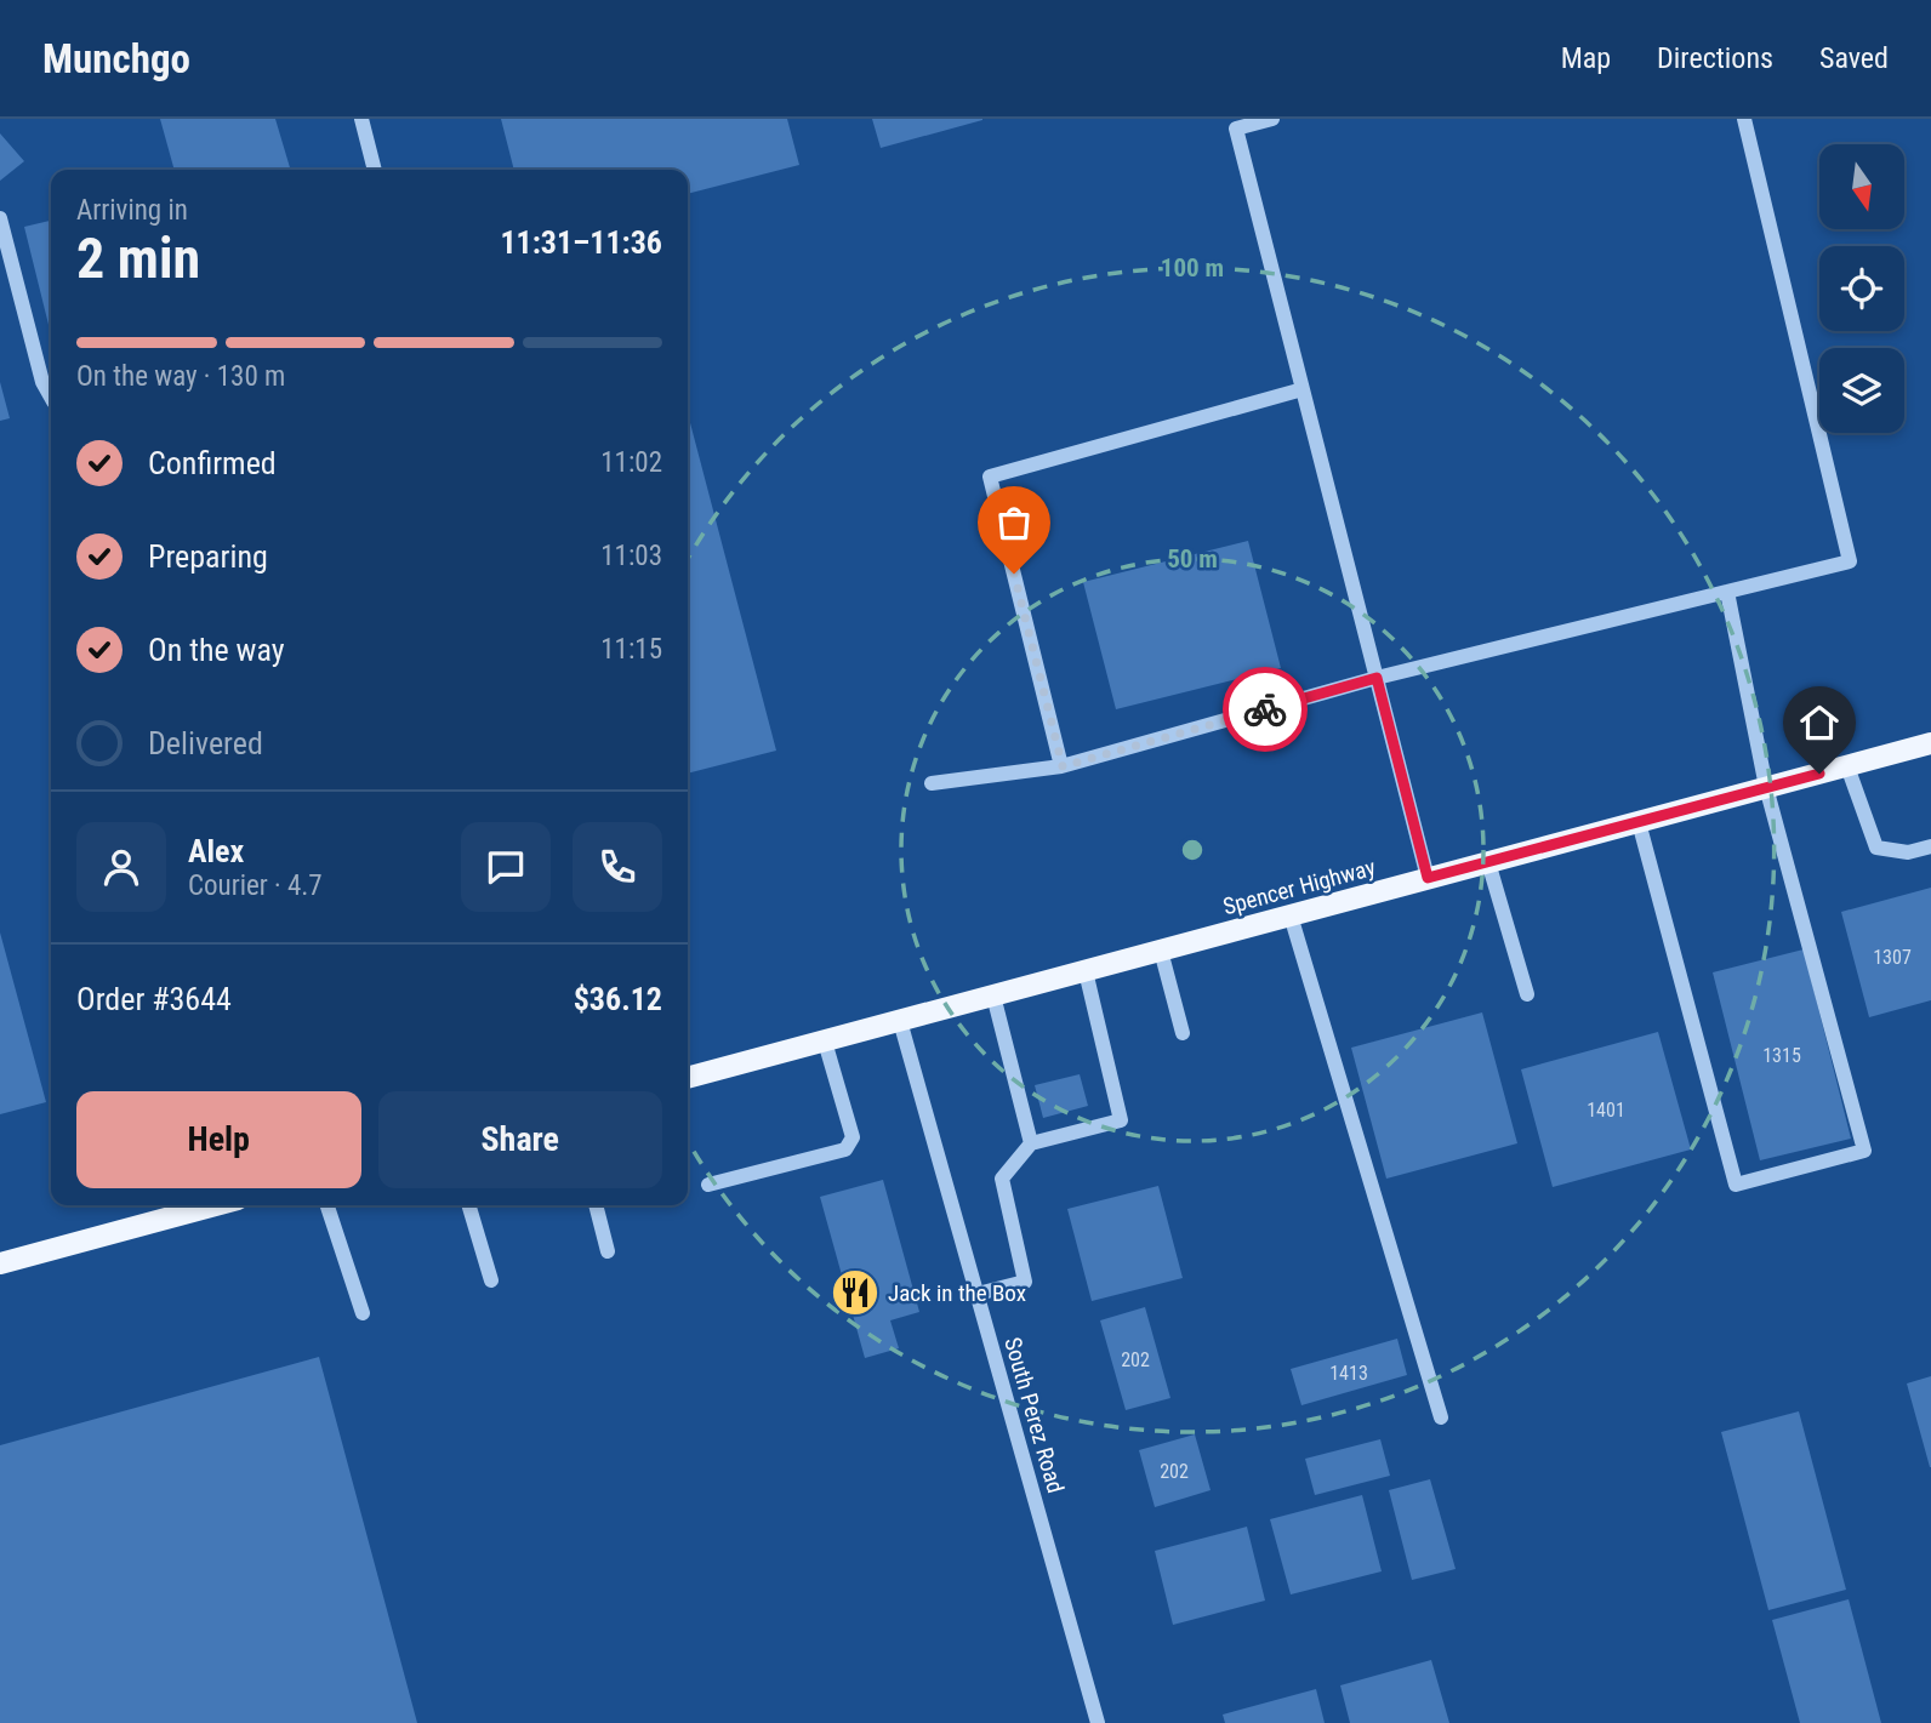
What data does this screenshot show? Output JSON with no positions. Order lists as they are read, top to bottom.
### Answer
{
  "streets": {
    "main road": ["Spencer Highway"],
    "street": ["South Perez Road"]
  },
  "crossings": [
    ["Spencer Highway", "South Perez Road"]
  ],
  "places": {
    "restaurant": ["Jack in the Box"]
  },
  "house_numbers": [
    "1307",
    "1315",
    "1401",
    "202",
    "1413",
    "202"
  ],
  "north": "bottom",
  "page": {
    "header": "Munchgo",
    "nav": ["Map", "Directions", "Saved"],
    "heading": ["2 min", "Arriving in", "11:31–11:36"],
    "panel": [
      "Alex",
      "Courier · 4.7",
      "Order #3644",
      "$36.12"
    ],
    "bar": "On the way · 130 m",
    "list": [
      ["Confirmed", "11:02"],
      ["Preparing", "11:03"],
      ["On the way", "11:15"],
      "Delivered"
    ],
    "buttons": ["Help", "Share"]
  },
  "rings": ["100 m", "50 m"]
}
